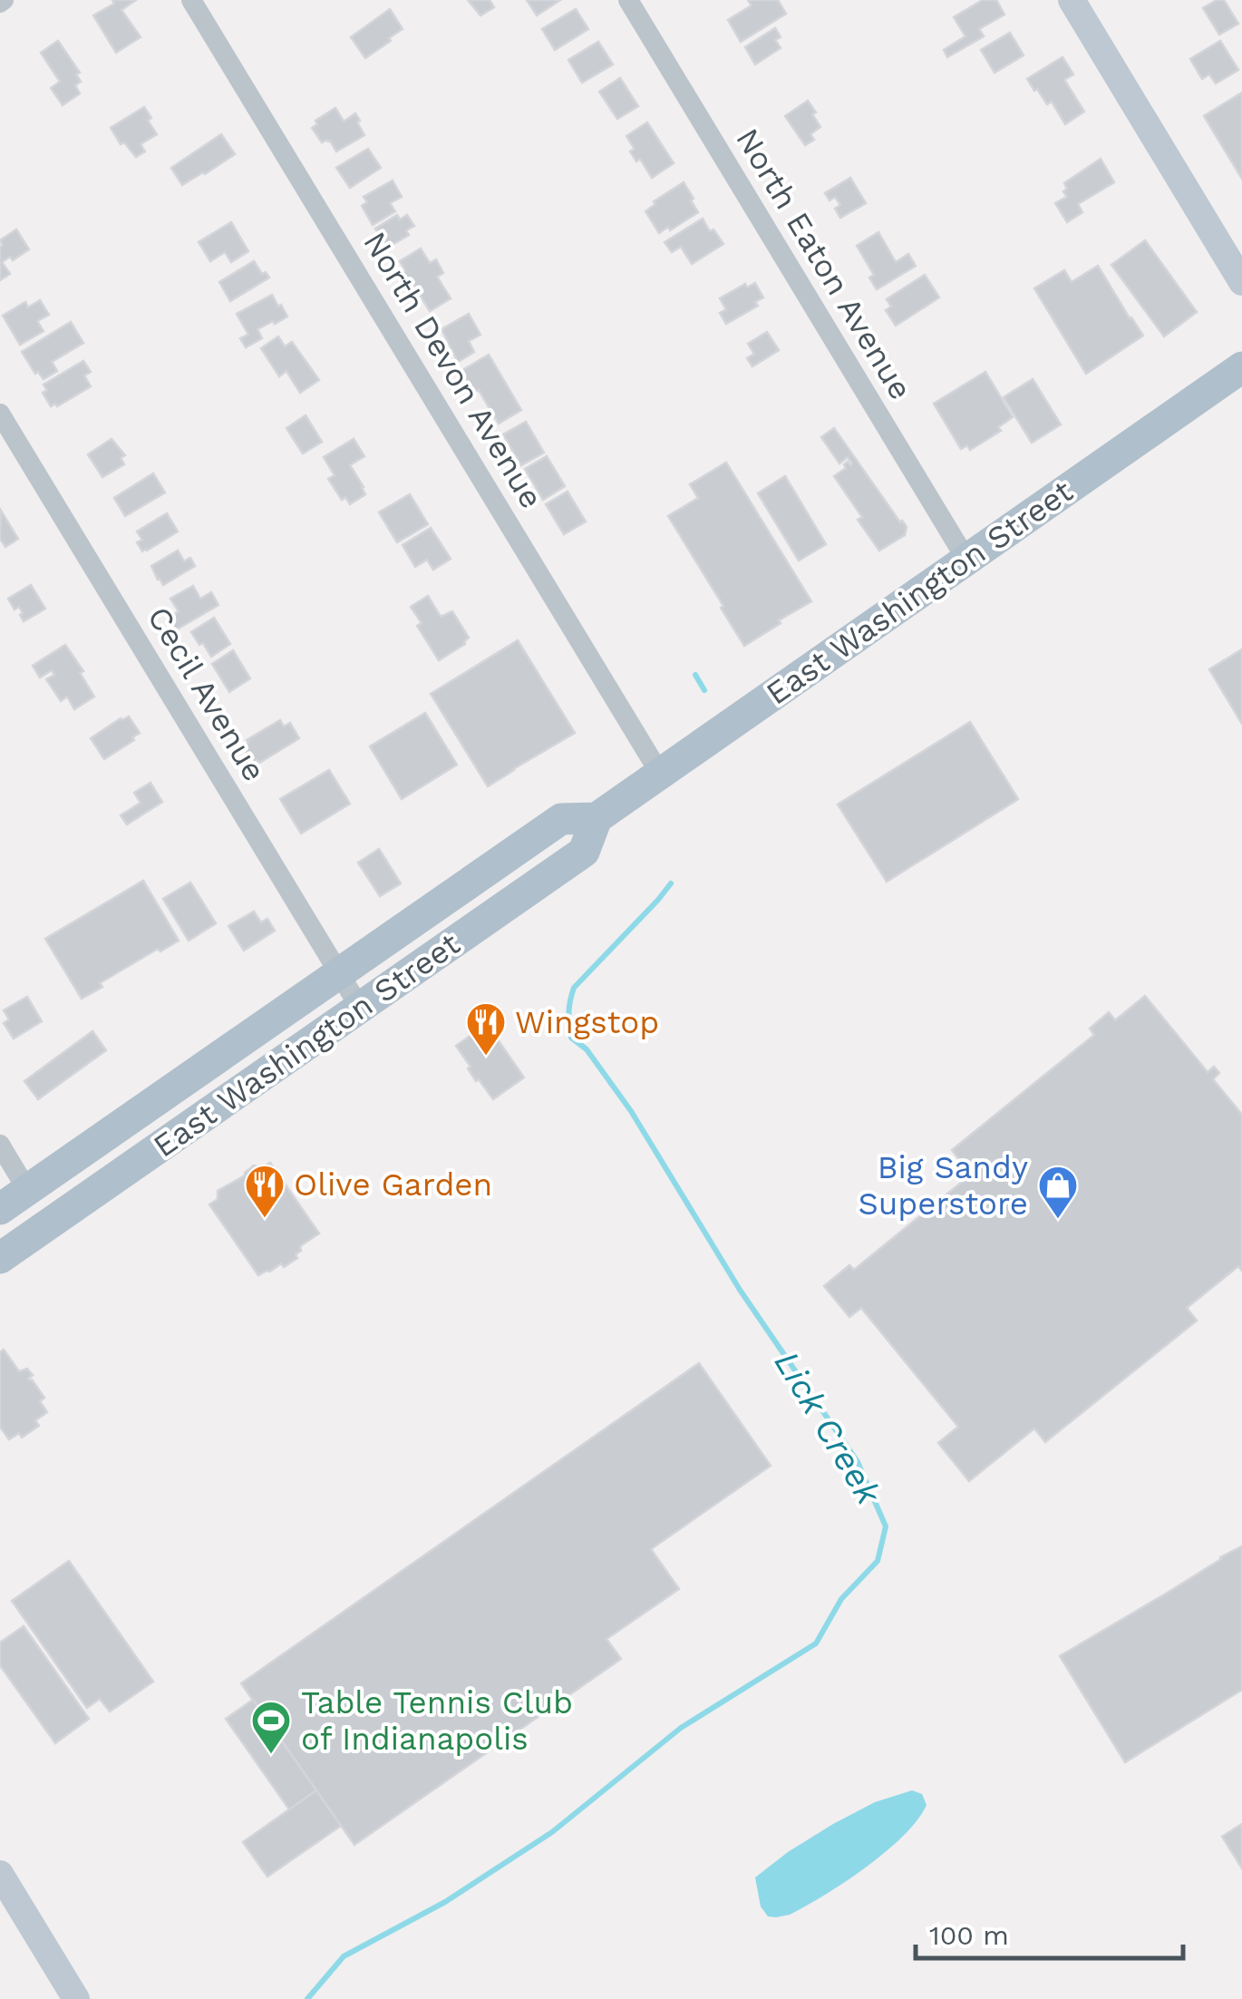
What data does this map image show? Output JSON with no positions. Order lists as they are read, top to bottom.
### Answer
{
  "streets": {
    "main road": ["East Washington Street"],
    "street": ["North Eaton Avenue", "North Devon Avenue", "Cecil Avenue"]
  },
  "crossings": [
    ["North Eaton Avenue", "East Washington Street"],
    ["North Devon Avenue", "East Washington Street"],
    ["East Washington Street", "Cecil Avenue"]
  ],
  "water": ["Lick Creek"],
  "places": {
    "restaurant": ["Wingstop", "Olive Garden"],
    "shop": ["Big Sandy Superstore"],
    "sports": ["Table Tennis Club of Indianapolis"]
  },
  "scale_bar": "100 m"
}
